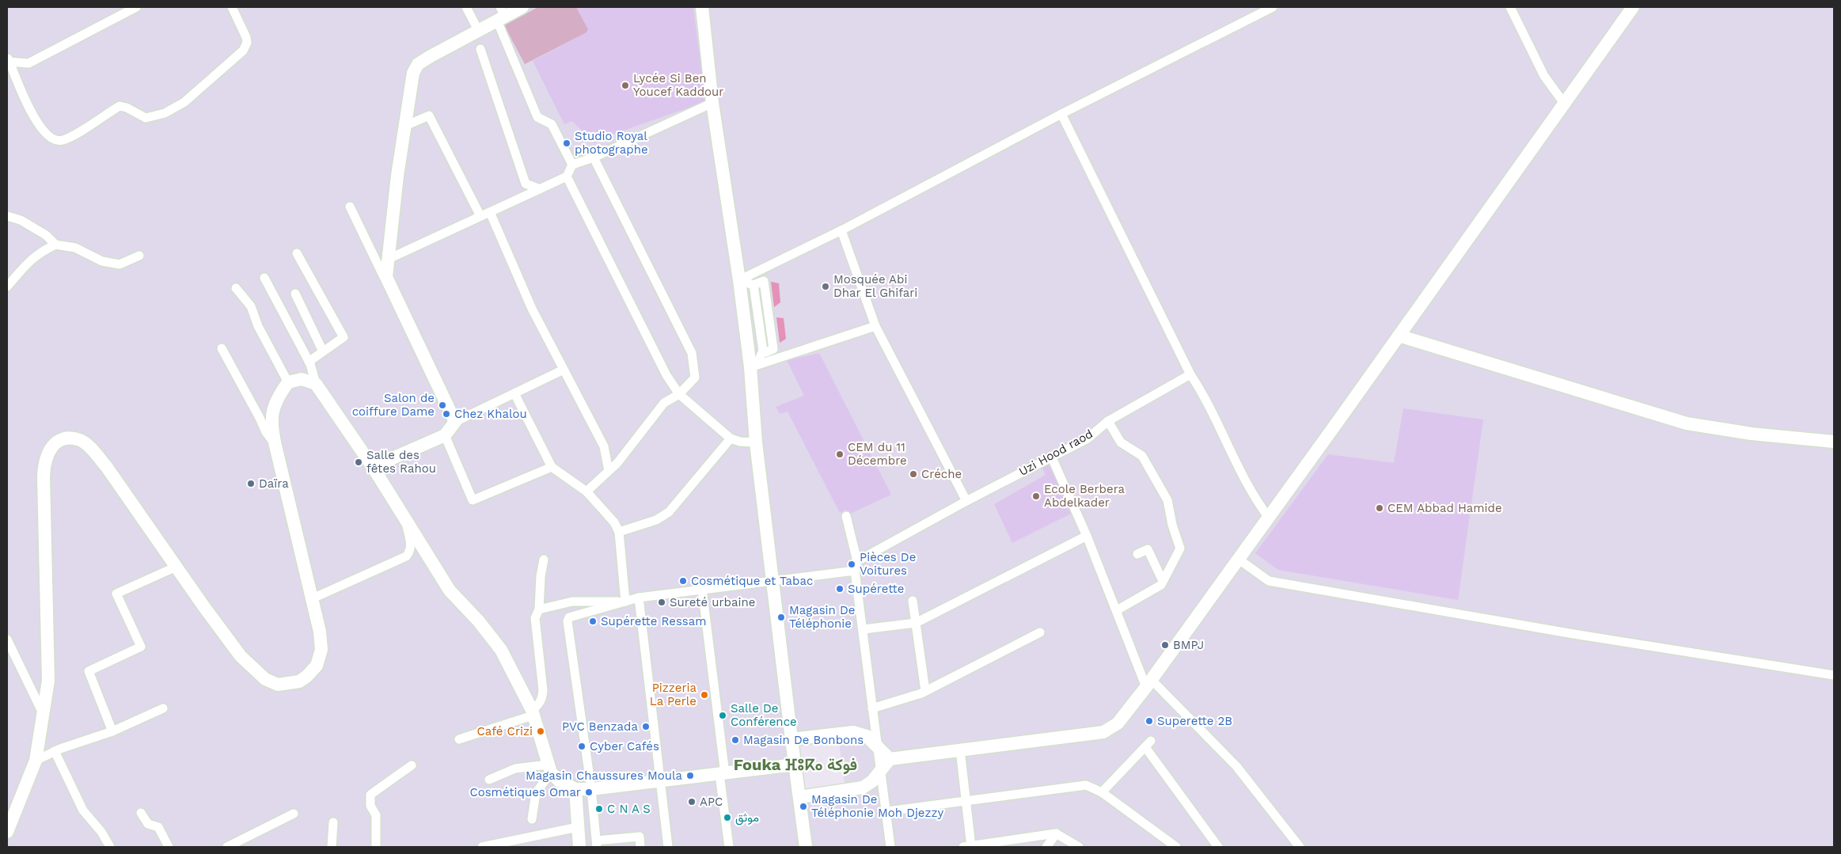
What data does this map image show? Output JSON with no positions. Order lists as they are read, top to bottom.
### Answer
{
  "streets": {
    "street": ["Uzi Hood raod"]
  },
  "districts": ["Fouka ⴼⵓⴽⴰ فوكة"],
  "places": [
    "Lycée Si Ben Youcef Kaddour",
    "Studio Royal photographe",
    "Mosquée Abi Dhar El Ghifari",
    "Salon de coiffure Dame",
    "Chez Khalou",
    "CEM du 11 Décembre",
    "Salle des fêtes Rahou",
    "Créche",
    "Daïra",
    "Ecole Berbera Abdelkader",
    "CEM Abbad Hamide",
    "Pièces De Voitures",
    "Cosmétique et Tabac",
    "Supérette",
    "Sureté urbaine",
    "Magasin De Téléphonie",
    "Supérette Ressam",
    "BMPJ",
    "Pizzeria La Perle",
    "Salle De Conférence",
    "Superette 2B",
    "PVC Benzada",
    "Café Crizi",
    "Magasin De Bonbons",
    "Cyber Cafés",
    "Magasin Chaussures Moula",
    "Cosmétiques Omar",
    "APC",
    "Magasin De Téléphonie Moh Djezzy",
    "C N A S",
    "موثق"
  ]
}
